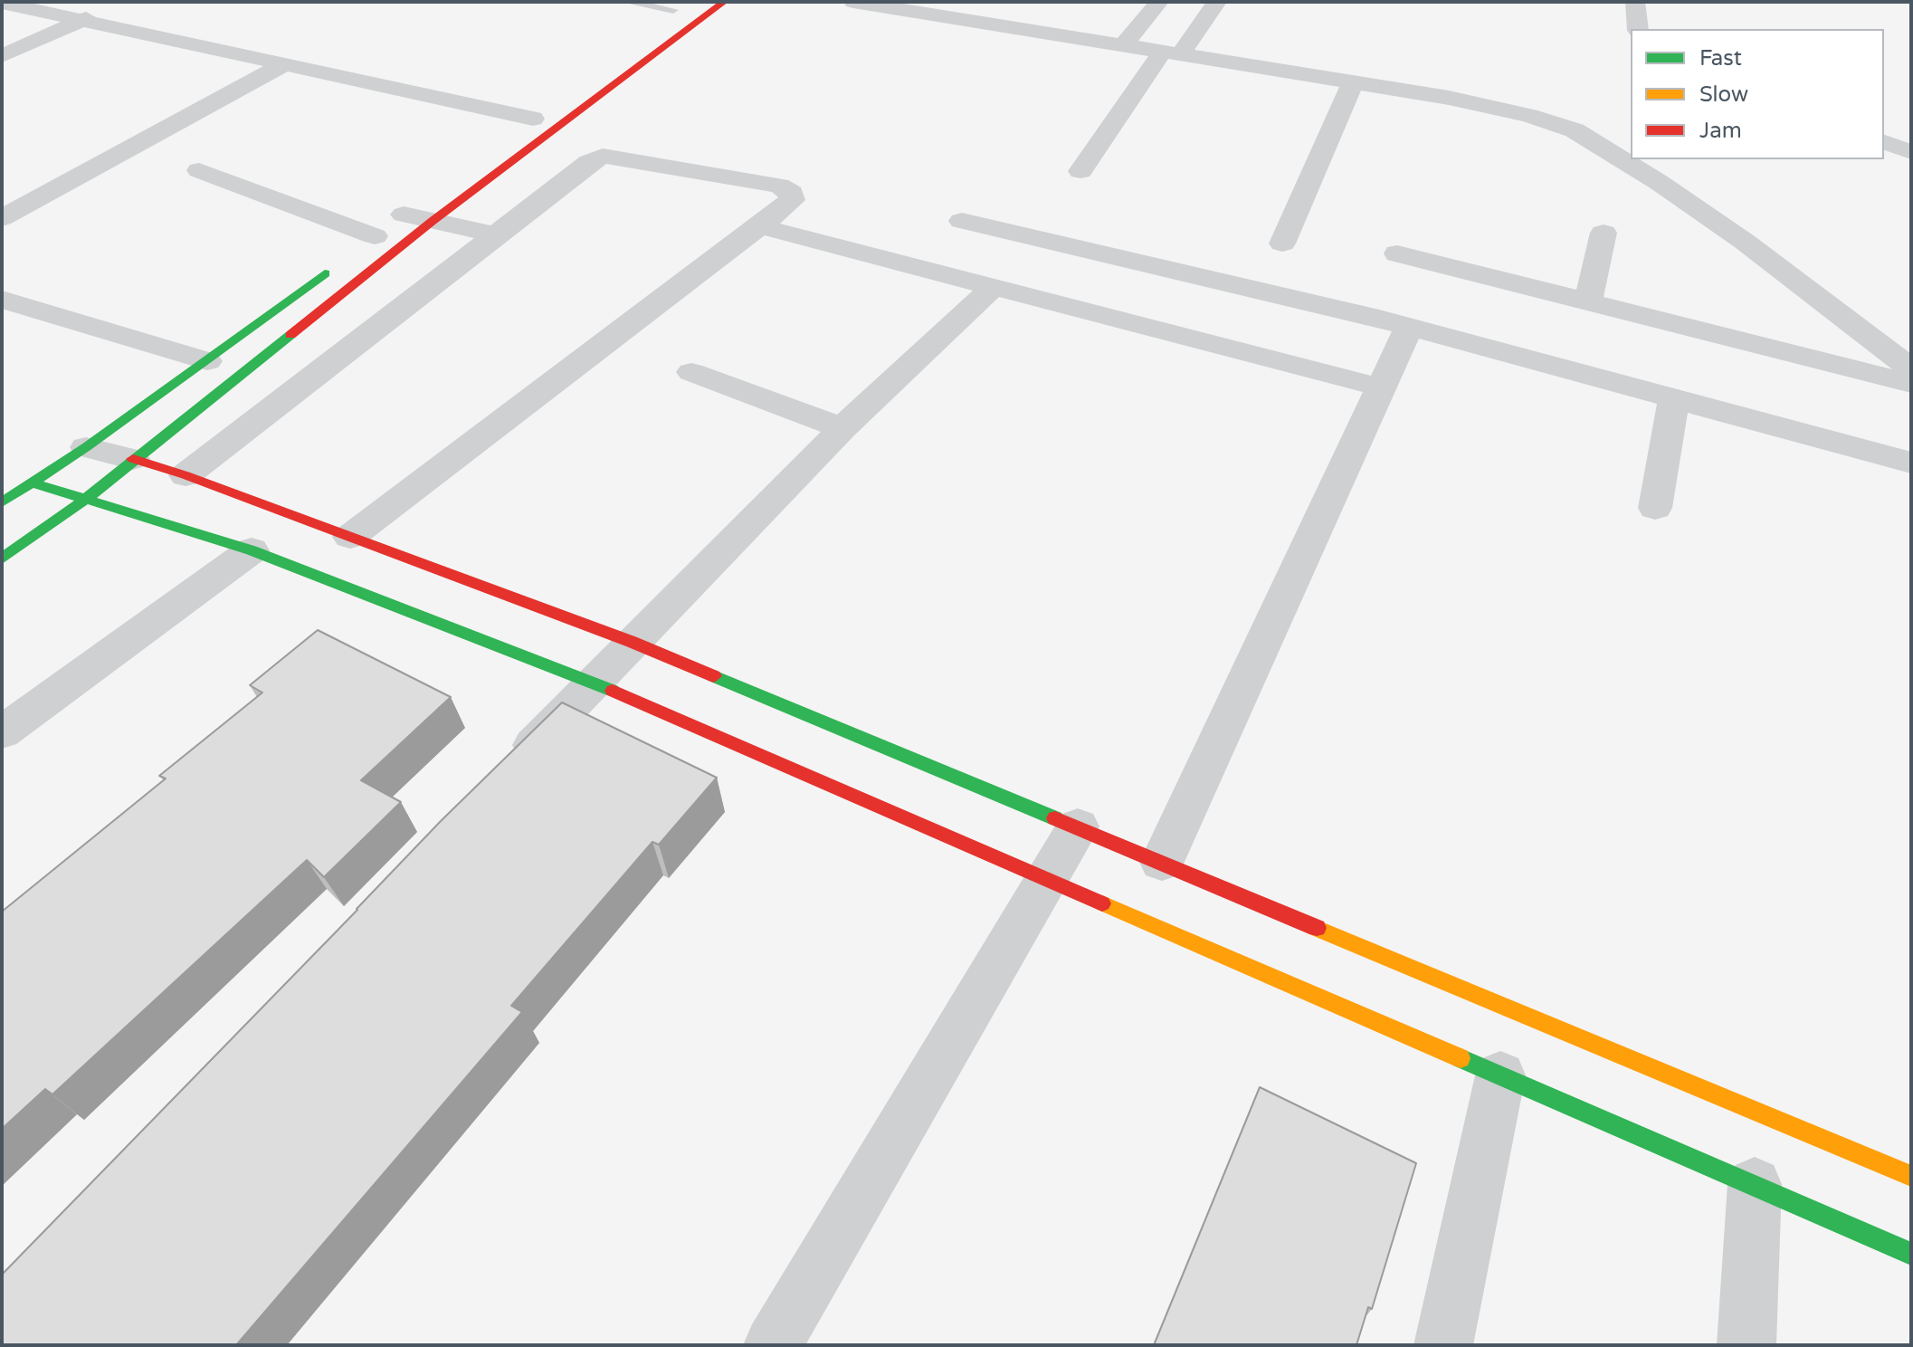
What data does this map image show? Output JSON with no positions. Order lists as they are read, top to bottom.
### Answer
{
  "legend": ["Fast", "Slow", "Jam"]
}
